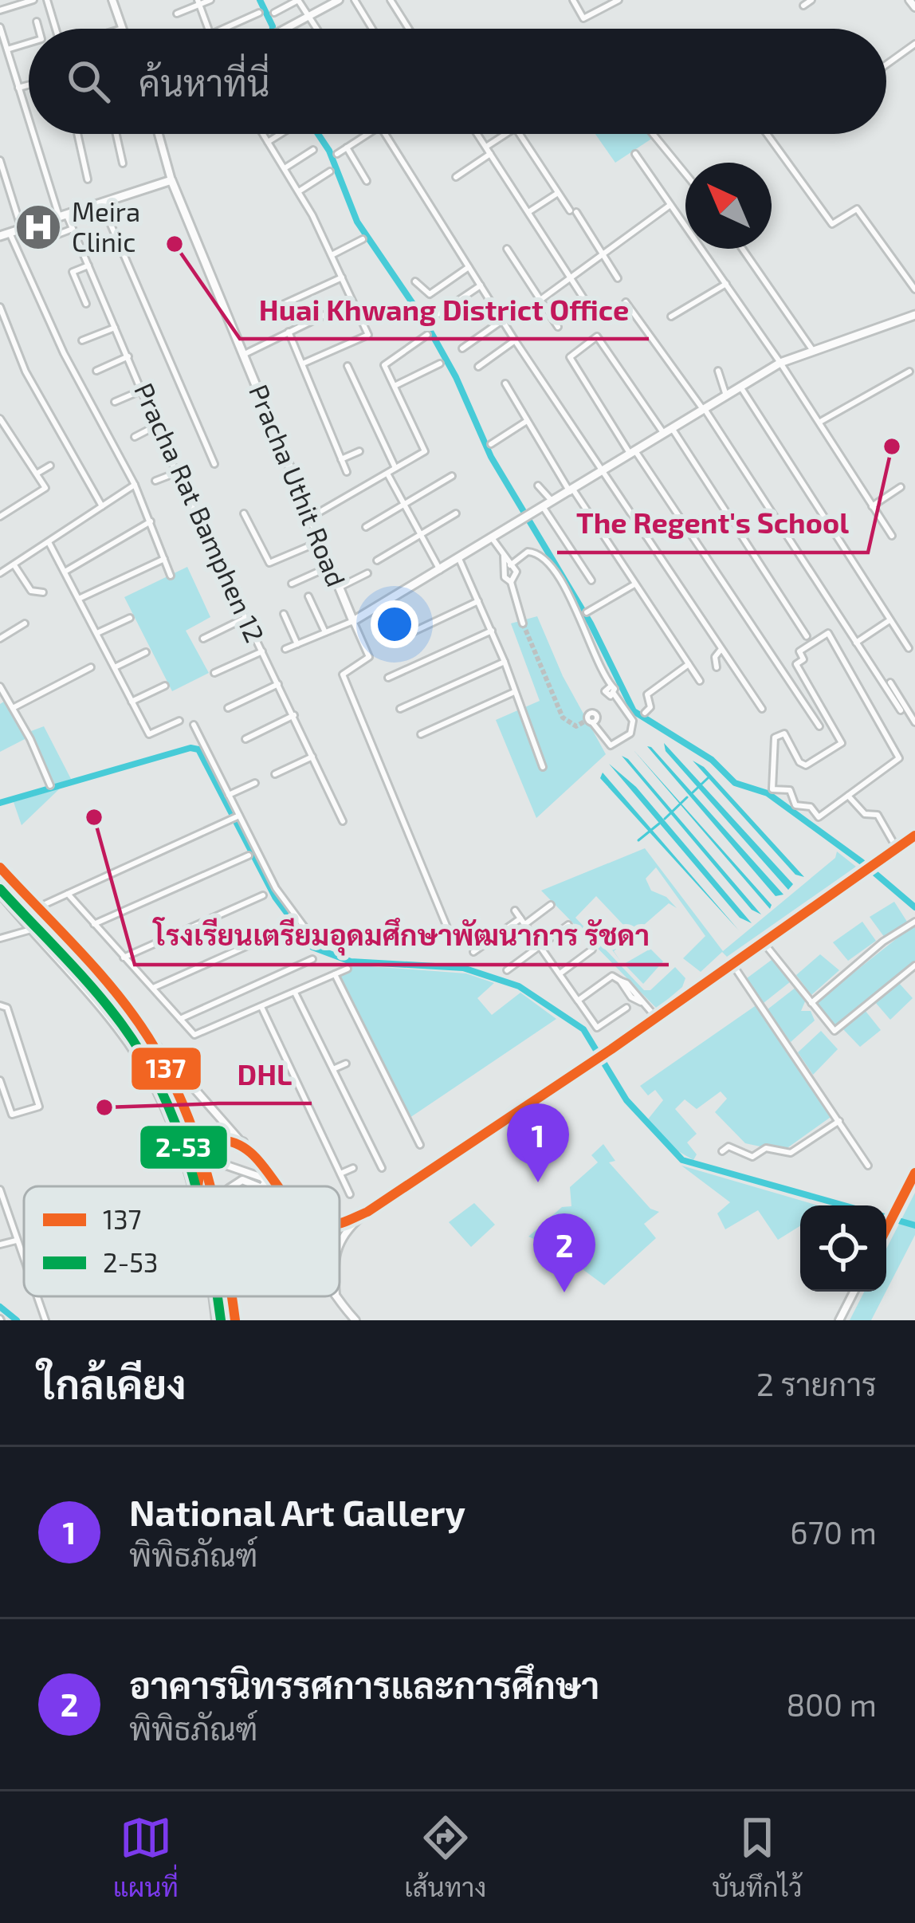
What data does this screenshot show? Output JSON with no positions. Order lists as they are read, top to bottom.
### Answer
{
  "streets": {
    "main road": ["Pracha Uthit Road"],
    "street": ["Pracha Rat Bamphen 12"]
  },
  "places": {
    "hospital": ["Meira Clinic"],
    "other": [
      "Huai Khwang District Office",
      "The Regent's School",
      "โรงเรียนเตรียมอุดมศึกษาพัฒนาการ รัชดา",
      "DHL"
    ]
  },
  "lines": ["transit line 137", "transit line 2-53"],
  "legend": ["137", "2-53"],
  "north": "top left",
  "page": {
    "search": "ค้นหาที่นี่",
    "pins": ["1", "2"],
    "heading": ["ใกล้เคียง", "2 รายการ"],
    "list": [
      {
        "mark": "1",
        "name": "National Art Gallery",
        "note": "พิพิธภัณฑ์",
        "value": "670 m"
      },
      {
        "mark": "2",
        "name": "อาคารนิทรรศการและการศึกษา",
        "note": "พิพิธภัณฑ์",
        "value": "800 m"
      }
    ],
    "nav": ["แผนที่", "เส้นทาง", "บันทึกไว้"]
  }
}
